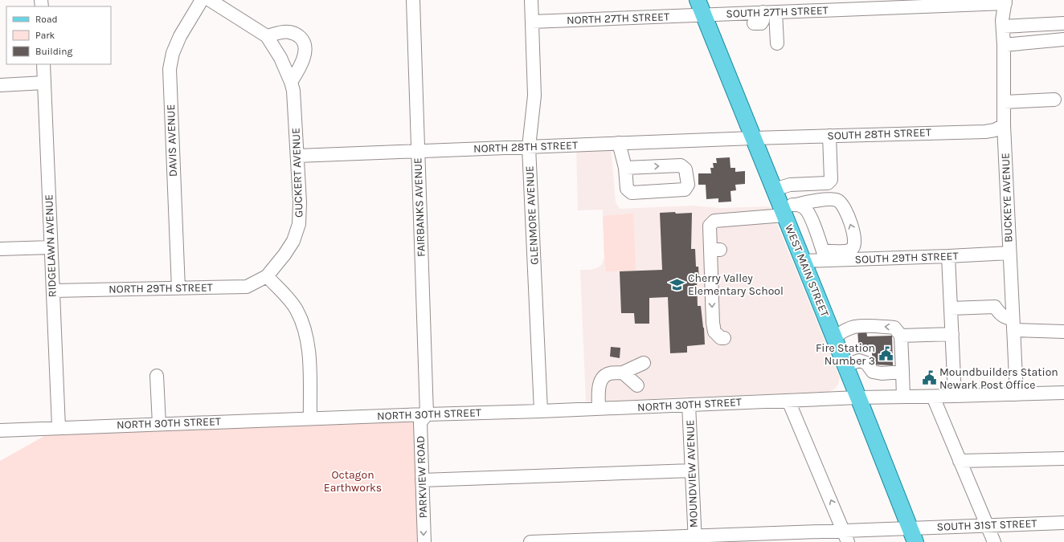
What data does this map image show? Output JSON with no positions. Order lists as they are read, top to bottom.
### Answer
{
  "streets": {
    "main road": ["WEST MAIN STREET"],
    "street": [
      "SOUTH 27TH STREET",
      "NORTH 27TH STREET",
      "SOUTH 28TH STREET",
      "DAVIS AVENUE",
      "NORTH 28TH STREET",
      "GUCKERT AVENUE",
      "BUCKEYE AVENUE",
      "FAIRBANKS AVENUE",
      "GLENMORE AVENUE",
      "RIDGELAWN AVENUE",
      "SOUTH 29TH STREET",
      "NORTH 29TH STREET",
      "NORTH 30TH STREET",
      "MOUNDVIEW AVENUE",
      "PARKVIEW ROAD",
      "SOUTH 31ST STREET"
    ]
  },
  "crossings": [
    ["SOUTH 27TH STREET", "NORTH 27TH STREET"],
    ["SOUTH 27TH STREET", "BUCKEYE AVENUE"],
    ["SOUTH 27TH STREET", "WEST MAIN STREET"],
    ["NORTH 27TH STREET", "GLENMORE AVENUE"],
    ["NORTH 27TH STREET", "WEST MAIN STREET"],
    ["SOUTH 28TH STREET", "NORTH 28TH STREET"],
    ["SOUTH 28TH STREET", "BUCKEYE AVENUE"],
    ["SOUTH 28TH STREET", "WEST MAIN STREET"],
    ["DAVIS AVENUE", "NORTH 29TH STREET"],
    ["NORTH 28TH STREET", "GUCKERT AVENUE"],
    ["NORTH 28TH STREET", "FAIRBANKS AVENUE"],
    ["NORTH 28TH STREET", "GLENMORE AVENUE"],
    ["NORTH 28TH STREET", "WEST MAIN STREET"],
    ["GUCKERT AVENUE", "NORTH 29TH STREET"],
    ["BUCKEYE AVENUE", "SOUTH 29TH STREET"],
    ["BUCKEYE AVENUE", "NORTH 30TH STREET"],
    ["FAIRBANKS AVENUE", "NORTH 30TH STREET"],
    ["FAIRBANKS AVENUE", "PARKVIEW ROAD"],
    ["GLENMORE AVENUE", "NORTH 30TH STREET"],
    ["RIDGELAWN AVENUE", "NORTH 29TH STREET"],
    ["RIDGELAWN AVENUE", "NORTH 30TH STREET"],
    ["SOUTH 29TH STREET", "WEST MAIN STREET"],
    ["WEST MAIN STREET", "NORTH 30TH STREET"],
    ["WEST MAIN STREET", "SOUTH 31ST STREET"],
    ["NORTH 30TH STREET", "MOUNDVIEW AVENUE"],
    ["NORTH 30TH STREET", "PARKVIEW ROAD"],
    ["MOUNDVIEW AVENUE", "SOUTH 31ST STREET"]
  ],
  "one_way": ["PARKVIEW ROAD"],
  "parks": ["Octagon Earthworks"],
  "places": {
    "school or university": ["Cherry Valley Elementary School"],
    "public building": ["Fire Station Number 3", "Moundbuilders Station Newark Post Office"]
  },
  "legend": ["Road", "Park", "Building"]
}
